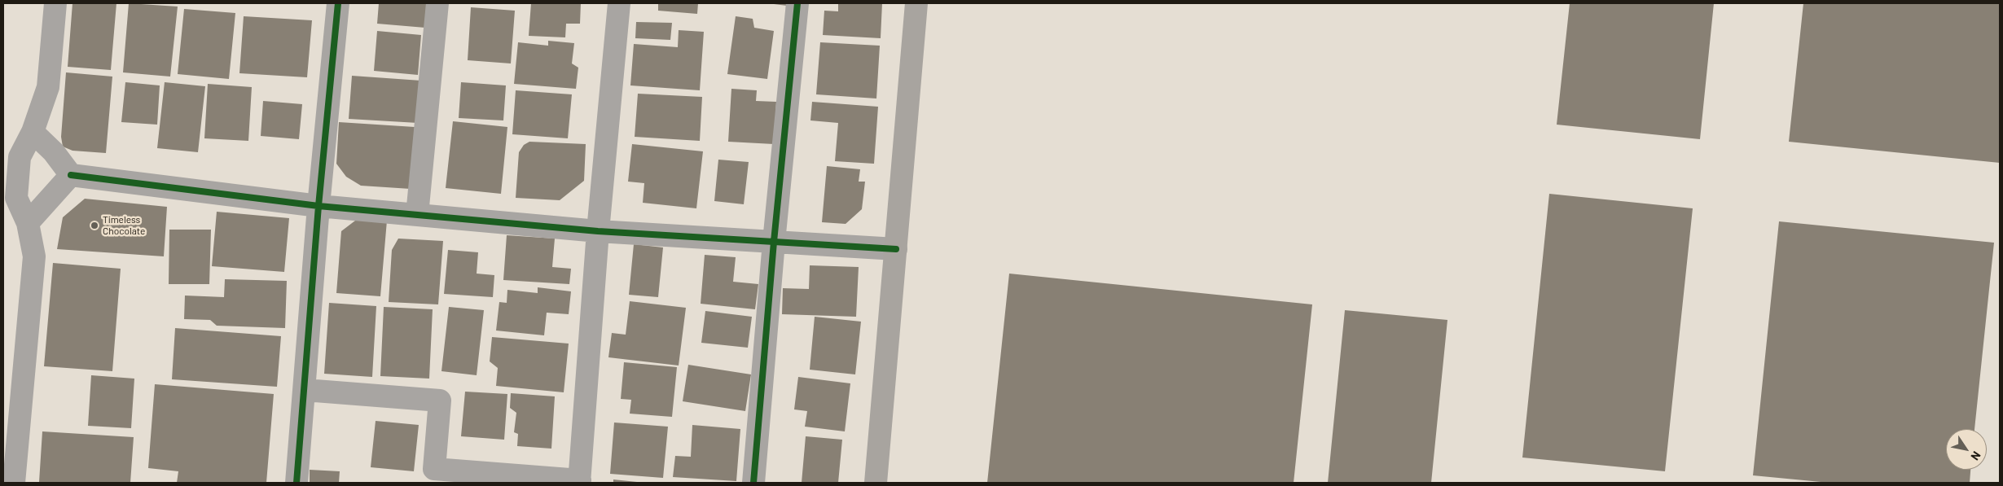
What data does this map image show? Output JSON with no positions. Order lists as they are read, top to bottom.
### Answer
{
  "places": ["Timeless Chocolate"],
  "north": "bottom right"
}
